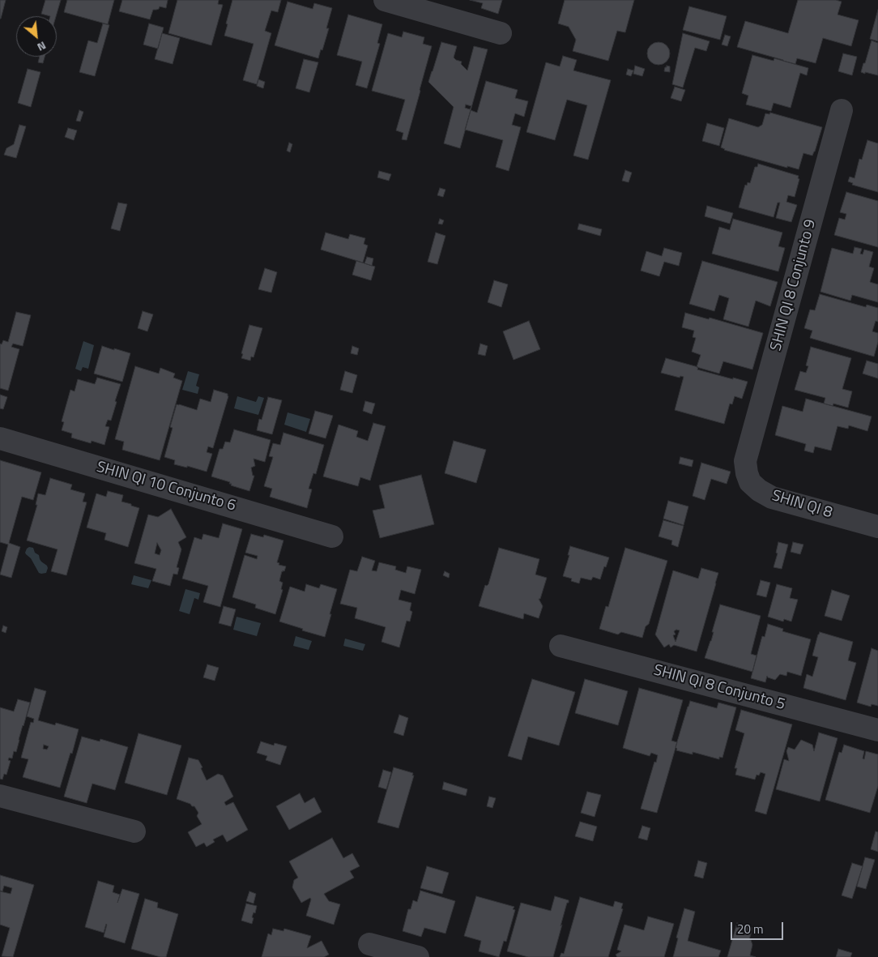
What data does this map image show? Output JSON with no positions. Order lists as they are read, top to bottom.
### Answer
{
  "streets": {
    "street": [
      "SHIN QI 8 Conjunto 9",
      "SHIN QI 10 Conjunto 6",
      "SHIN QI 8",
      "SHIN QI 8 Conjunto 5"
    ]
  },
  "crossings": [
    ["SHIN QI 8 Conjunto 9", "SHIN QI 8"]
  ],
  "scale_bar": "20 m",
  "north": "bottom right"
}
